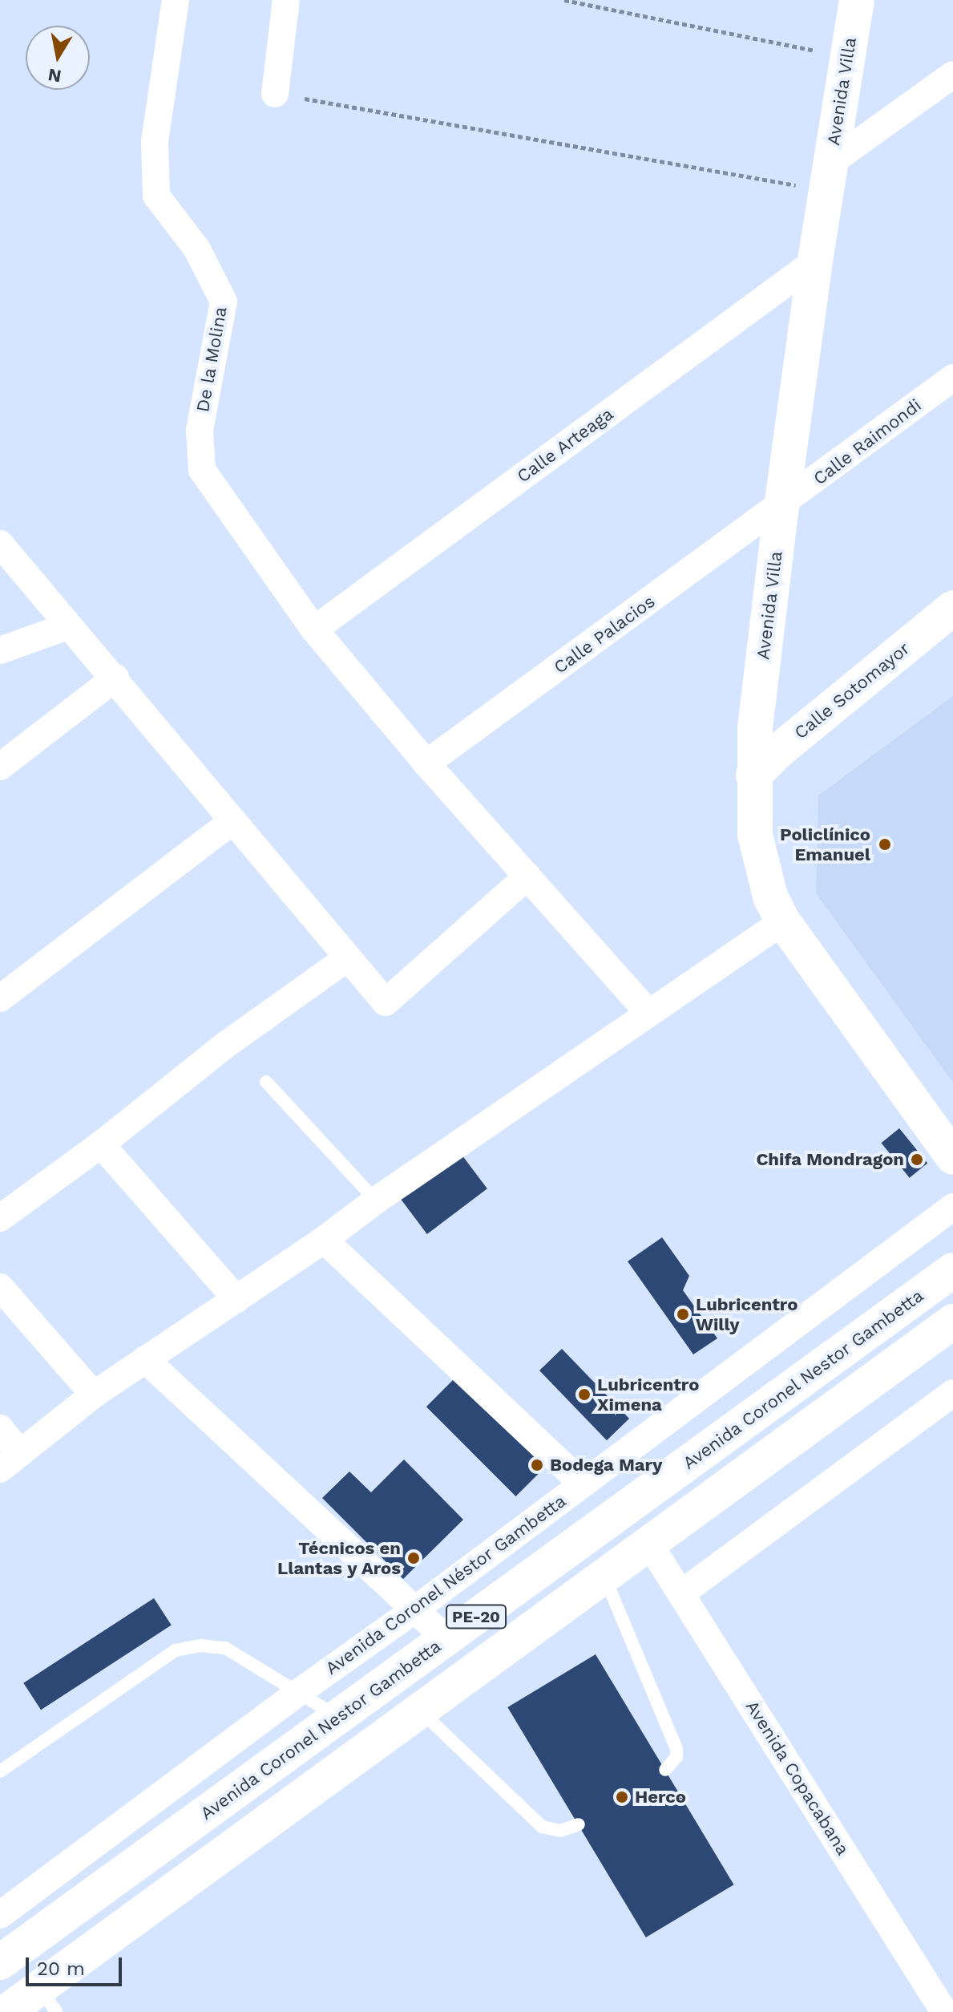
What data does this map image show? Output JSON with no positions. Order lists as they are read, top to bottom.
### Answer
{
  "streets": {
    "main road": [
      "Avenida Villa",
      "Calle Sotomayor",
      "Avenida Coronel Nestor Gambetta",
      "PE-20"
    ],
    "street": [
      "De la Molina",
      "Calle Raimondi",
      "Calle Arteaga",
      "Calle Palacios",
      "Avenida Coronel Néstor Gambetta",
      "Avenida Copacabana"
    ]
  },
  "crossings": [
    ["Avenida Villa", "Calle Raimondi"],
    ["Avenida Villa", "Calle Arteaga"],
    ["Avenida Villa", "Calle Palacios"],
    ["Avenida Villa", "Calle Sotomayor"],
    ["De la Molina", "Calle Arteaga"],
    ["Calle Raimondi", "Calle Palacios"],
    ["PE-20", "Avenida Copacabana"]
  ],
  "places": [
    "Policlínico Emanuel",
    "Chifa Mondragon",
    "Lubricentro Willy",
    "Lubricentro Ximena",
    "Bodega Mary",
    "Técnicos en Llantas y Aros",
    "Herco"
  ],
  "scale_bar": "20 m",
  "north": "bottom"
}
